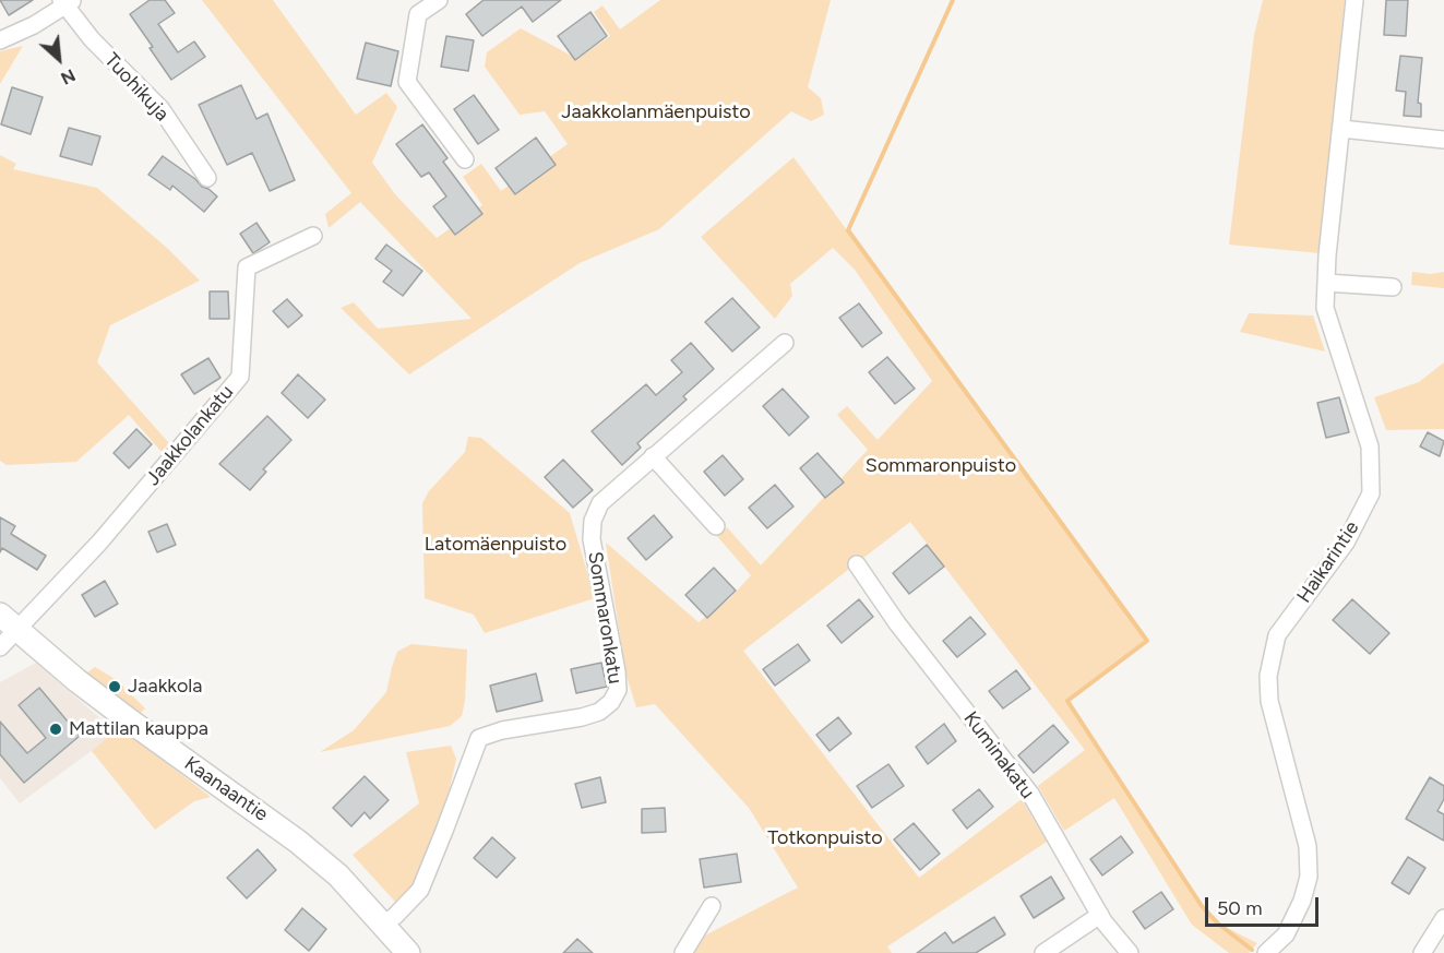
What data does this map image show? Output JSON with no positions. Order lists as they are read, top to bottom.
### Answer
{
  "streets": {
    "street": [
      "Tuohikuja",
      "Jaakkolankatu",
      "Haikarintie",
      "Sommaronkatu",
      "Kuminakatu",
      "Kaanaantie"
    ]
  },
  "crossings": [
    ["Jaakkolankatu", "Kaanaantie"],
    ["Sommaronkatu", "Kaanaantie"]
  ],
  "parks": [
    "Jaakkolanmäenpuisto",
    "Sommaronpuisto",
    "Latomäenpuisto",
    "Totkonpuisto"
  ],
  "places": ["Jaakkola", "Mattilan kauppa"],
  "scale_bar": "50 m",
  "north": "bottom right"
}
